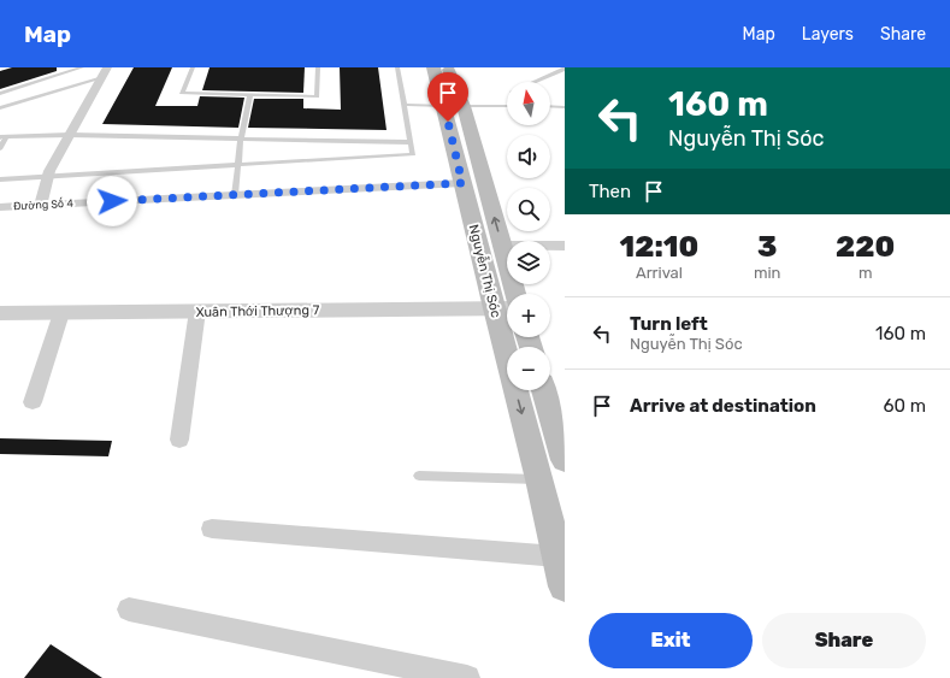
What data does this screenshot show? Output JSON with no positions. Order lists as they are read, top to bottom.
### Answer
{
  "streets": {
    "main road": ["Nguyễn Thị Sóc"],
    "street": ["Đường Số 4", "Xuân Thới Thượng 7"]
  },
  "crossings": [
    ["Đường Số 4", "Nguyễn Thị Sóc"],
    ["Nguyễn Thị Sóc", "Xuân Thới Thượng 7"]
  ],
  "north": "top",
  "page": {
    "header": "Map",
    "nav": ["Map", "Layers", "Share"],
    "turn": ["160 m", "Nguyễn Thị Sóc"],
    "map_buttons": ["+", "−"],
    "then": "Then",
    "eta": [
      "12:10",
      "Arrival",
      "3",
      "min",
      "220",
      "m"
    ],
    "list": [
      {
        "name": "Turn left",
        "note": "Nguyễn Thị Sóc",
        "value": "160 m"
      },
      {
        "name": "Arrive at destination",
        "value": "60 m"
      }
    ],
    "buttons": ["Exit", "Share"]
  }
}
